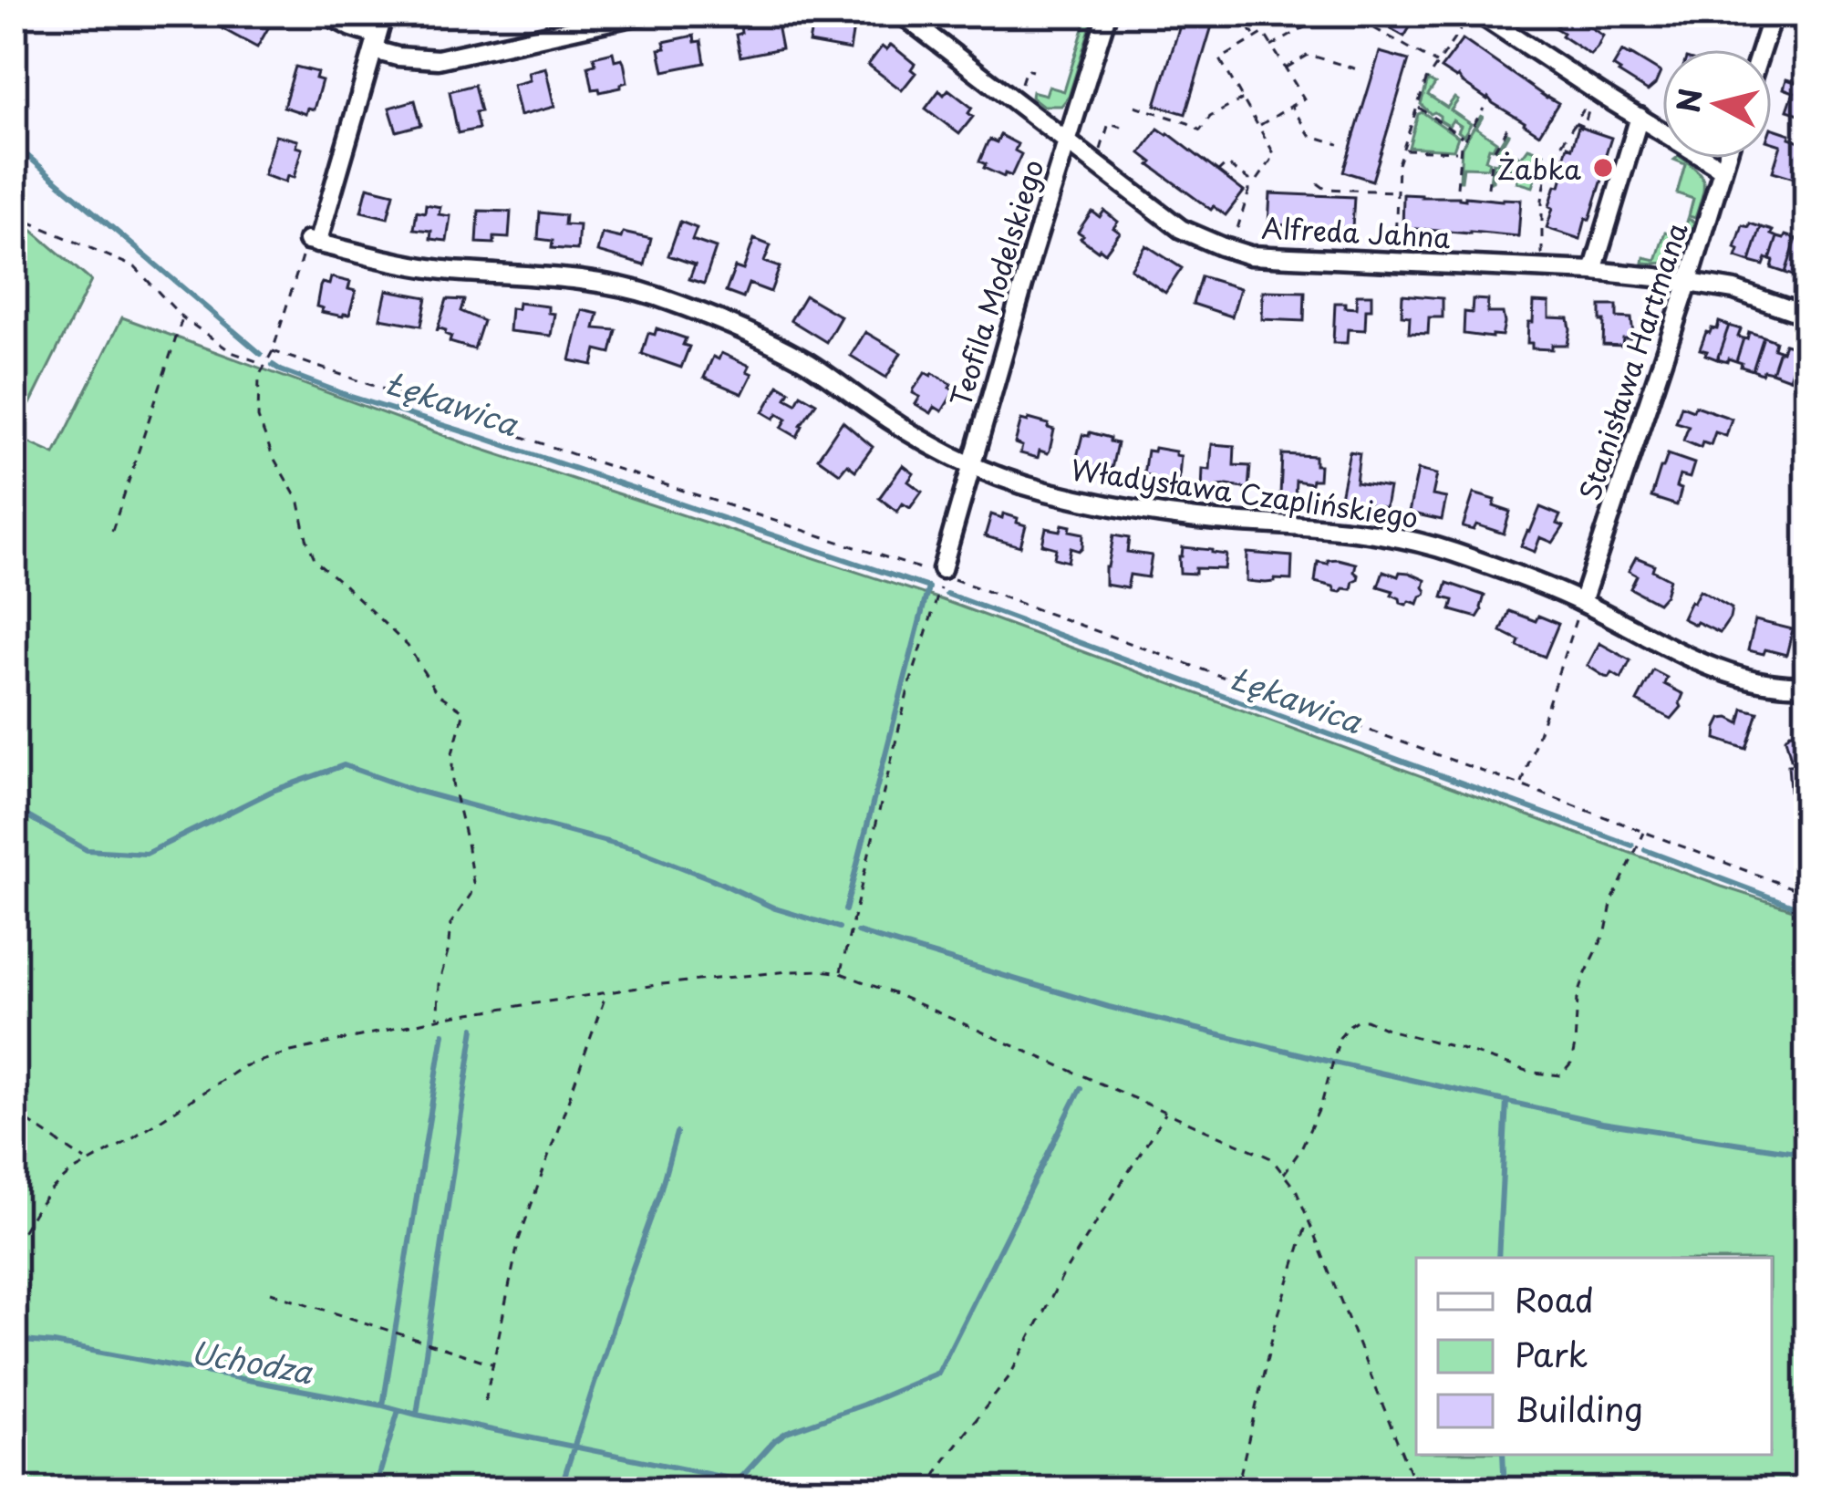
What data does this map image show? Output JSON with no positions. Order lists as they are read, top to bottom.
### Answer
{
  "streets": {
    "street": [
      "Alfreda Jahna",
      "Teofila Modelskiego",
      "Stanisława Hartmana",
      "Władysława Czaplińskiego"
    ]
  },
  "crossings": [
    ["Alfreda Jahna", "Teofila Modelskiego"],
    ["Alfreda Jahna", "Stanisława Hartmana"],
    ["Teofila Modelskiego", "Władysława Czaplińskiego"],
    ["Stanisława Hartmana", "Władysława Czaplińskiego"]
  ],
  "water": ["Łękawica", "Uchodza"],
  "places": ["Żabka"],
  "legend": ["Road", "Park", "Building"],
  "north": "left"
}
